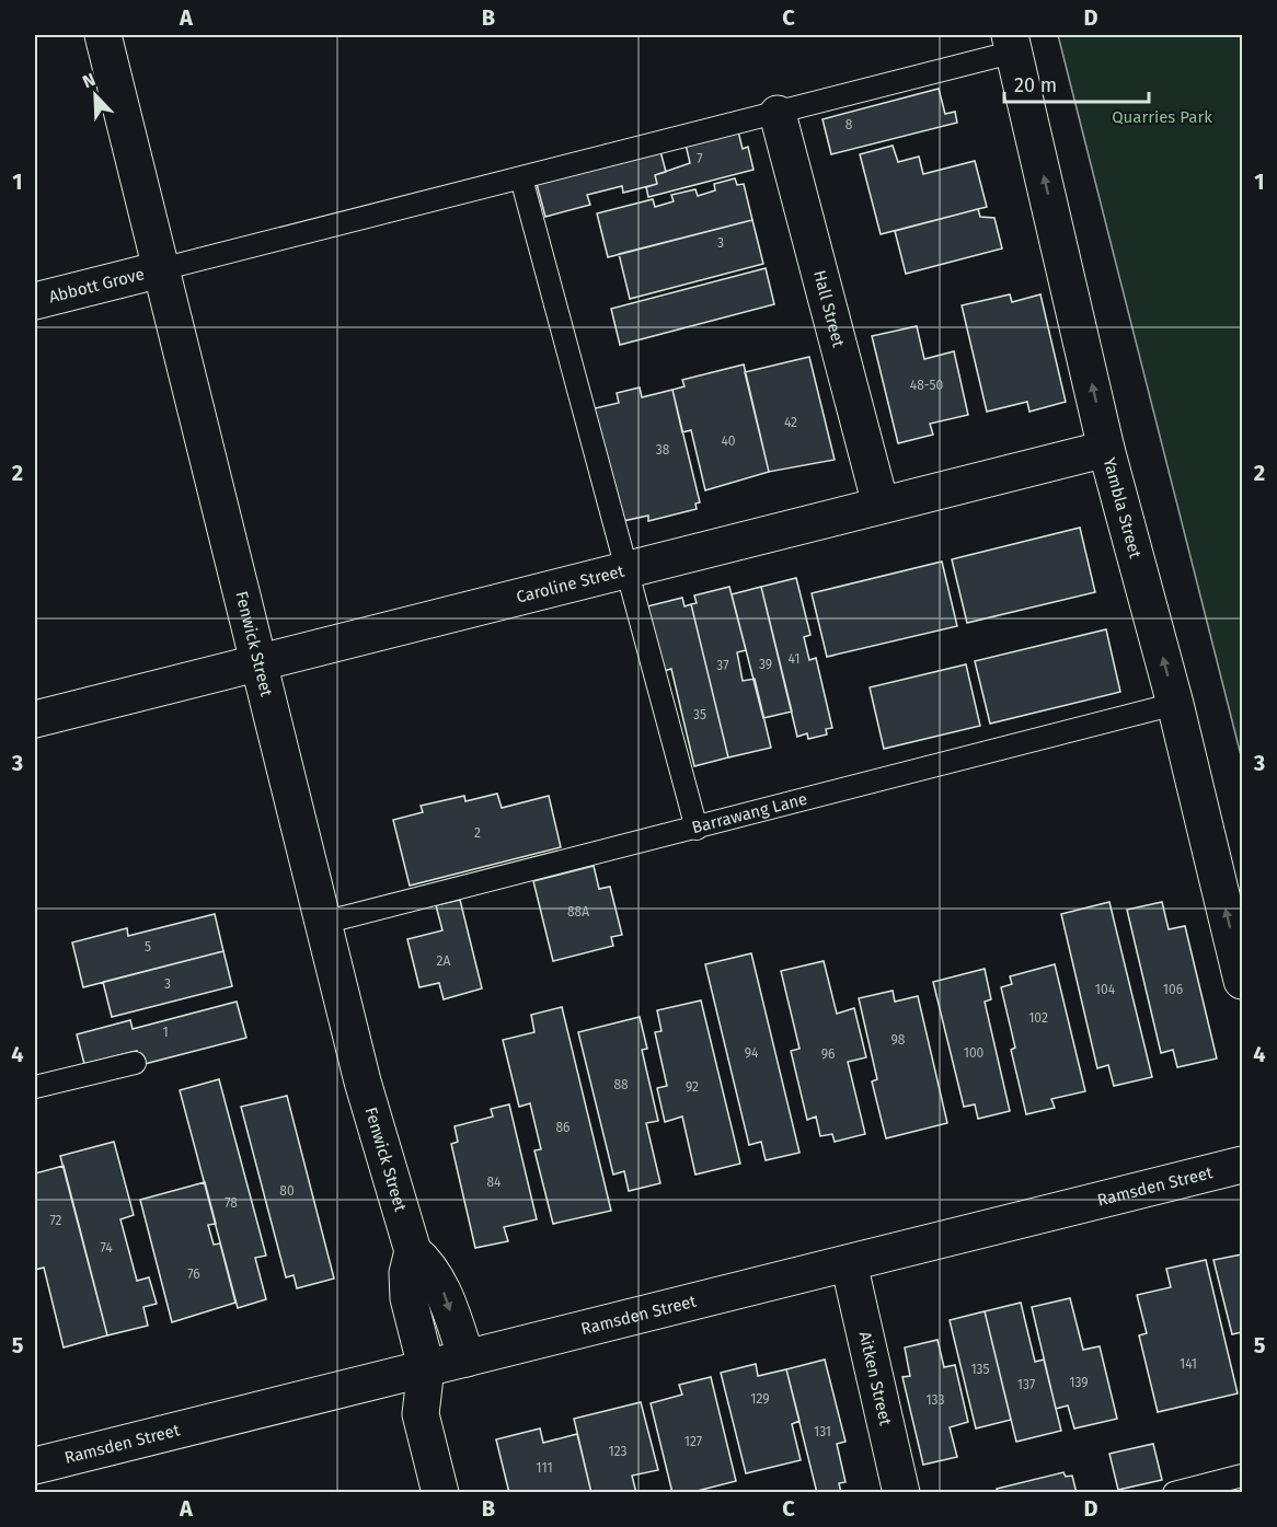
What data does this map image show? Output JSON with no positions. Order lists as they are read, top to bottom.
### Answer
{
  "streets": {
    "street": [
      "Abbott Grove",
      "Hall Street",
      "Yambla Street",
      "Caroline Street",
      "Fenwick Street",
      "Ramsden Street",
      "Aitken Street"
    ],
    "lane": ["Barrawang Lane"]
  },
  "crossings": [
    ["Abbott Grove", "Fenwick Street"],
    ["Hall Street", "Caroline Street"],
    ["Yambla Street", "Caroline Street"],
    ["Yambla Street", "Barrawang Lane"],
    ["Caroline Street", "Fenwick Street"],
    ["Fenwick Street", "Barrawang Lane"],
    ["Fenwick Street", "Ramsden Street"],
    ["Ramsden Street", "Aitken Street"]
  ],
  "one_way": ["Yambla Street"],
  "parks": ["Quarries Park"],
  "house_numbers": [
    "8",
    "7",
    "3",
    "48-50",
    "42",
    "40",
    "38",
    "41",
    "39",
    "37",
    "35",
    "2",
    "88A",
    "5",
    "2A",
    "3",
    "104",
    "106",
    "102",
    "1",
    "98",
    "94",
    "100",
    "96",
    "88",
    "92",
    "86",
    "84",
    "80",
    "78",
    "72",
    "74",
    "76",
    "141",
    "135",
    "139",
    "137",
    "129",
    "133",
    "131",
    "127",
    "123",
    "111"
  ],
  "scale_bar": "20 m",
  "north": "top left",
  "grid": {
    "columns": [
      "A",
      "B",
      "C",
      "D"
    ],
    "rows": [
      "1",
      "2",
      "3",
      "4",
      "5"
    ]
  }
}
